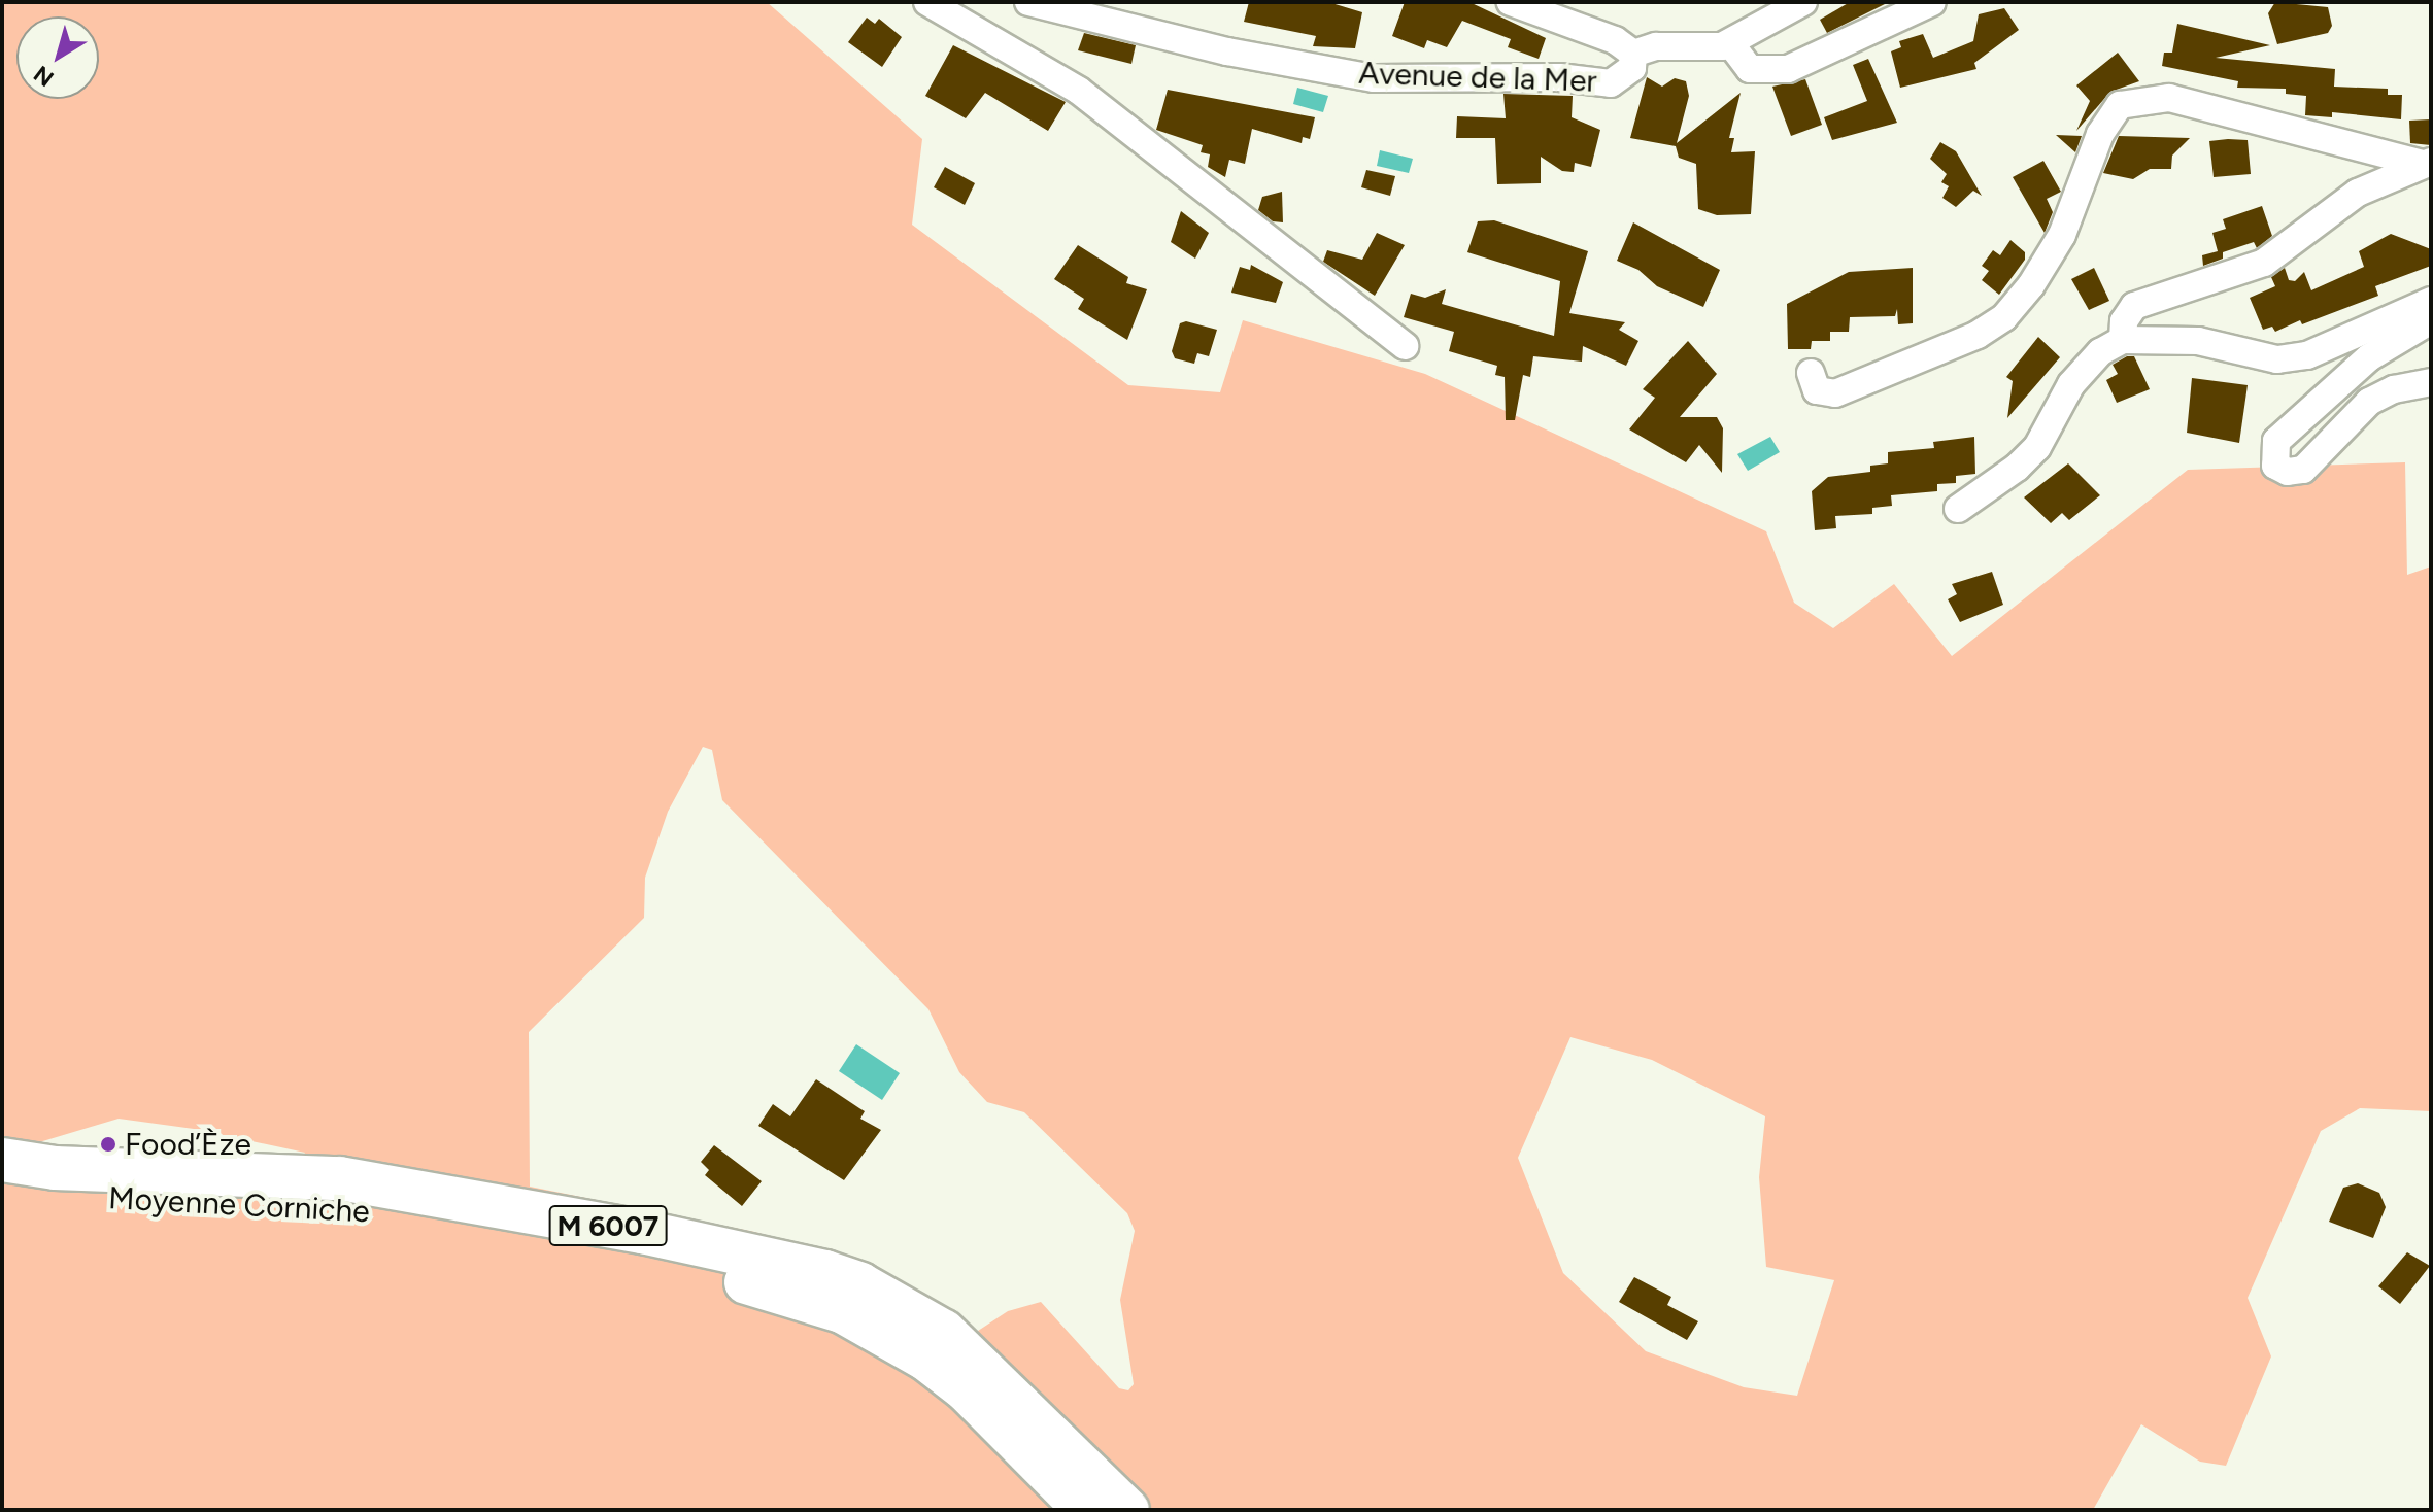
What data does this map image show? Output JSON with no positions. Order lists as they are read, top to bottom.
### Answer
{
  "streets": {
    "main road": ["Moyenne Corniche", "M 6007"],
    "street": ["Avenue de la Mer"]
  },
  "places": ["Food’Èze"],
  "north": "bottom left"
}
